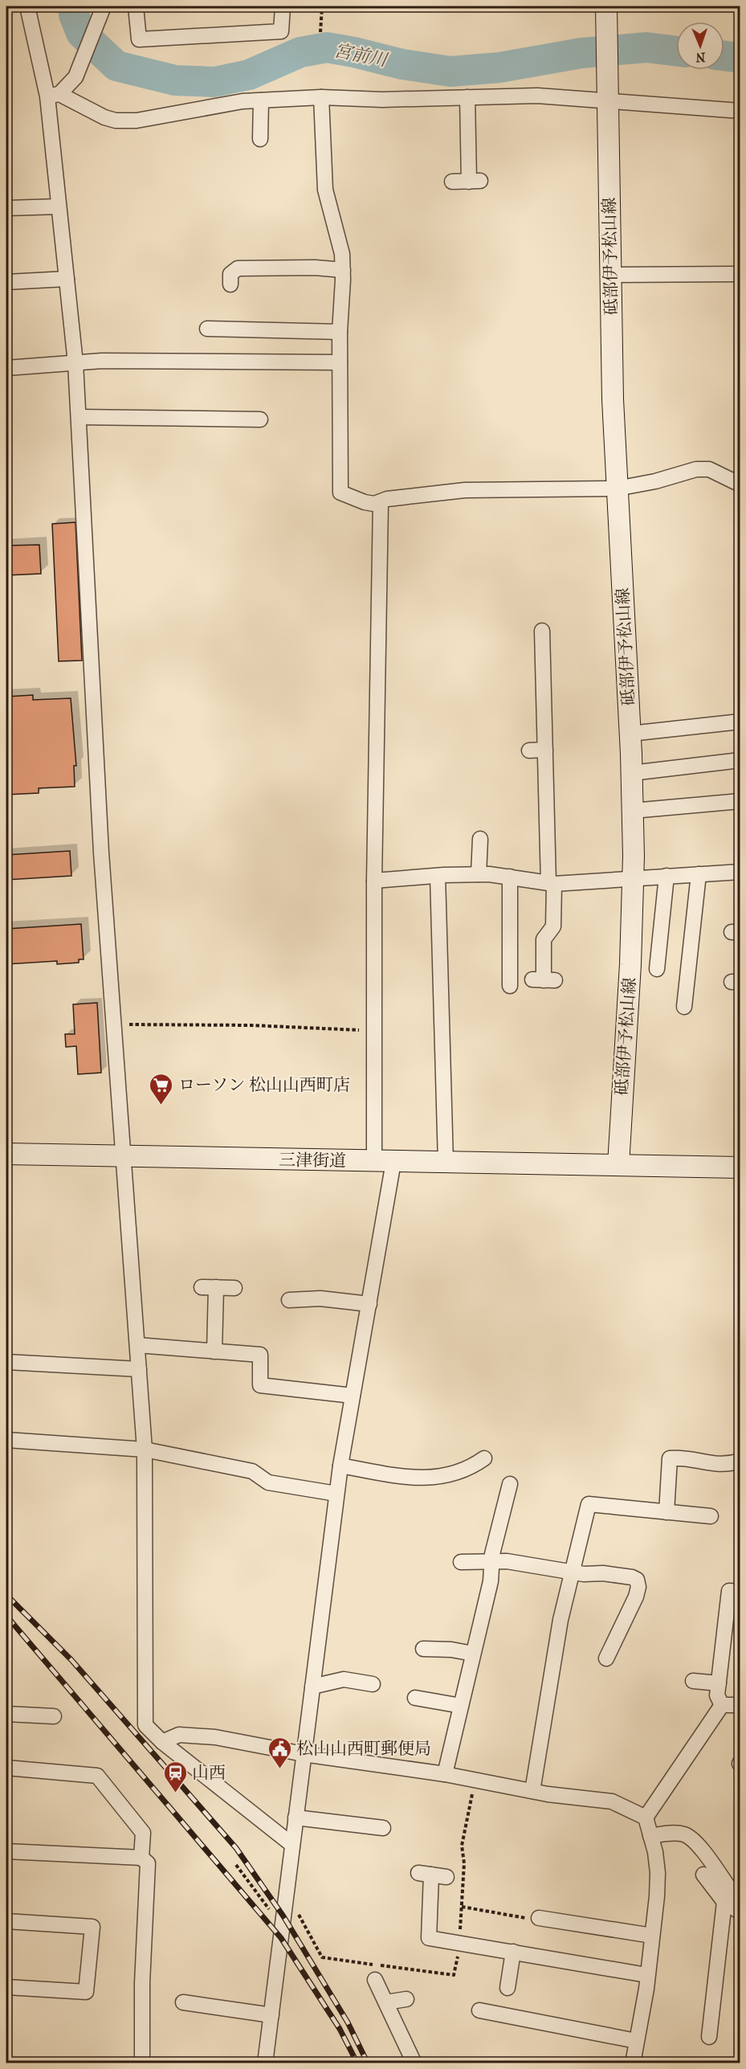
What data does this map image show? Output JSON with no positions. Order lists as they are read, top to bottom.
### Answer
{
  "streets": {
    "main road": ["砥部伊予松山線", "三津街道"]
  },
  "crossings": [
    ["砥部伊予松山線", "三津街道"]
  ],
  "water": ["宮前川"],
  "places": {
    "supermarket": ["ローソン 松山山西町店"],
    "public building": ["松山山西町郵便局"],
    "station": ["山西"]
  },
  "north": "bottom"
}
